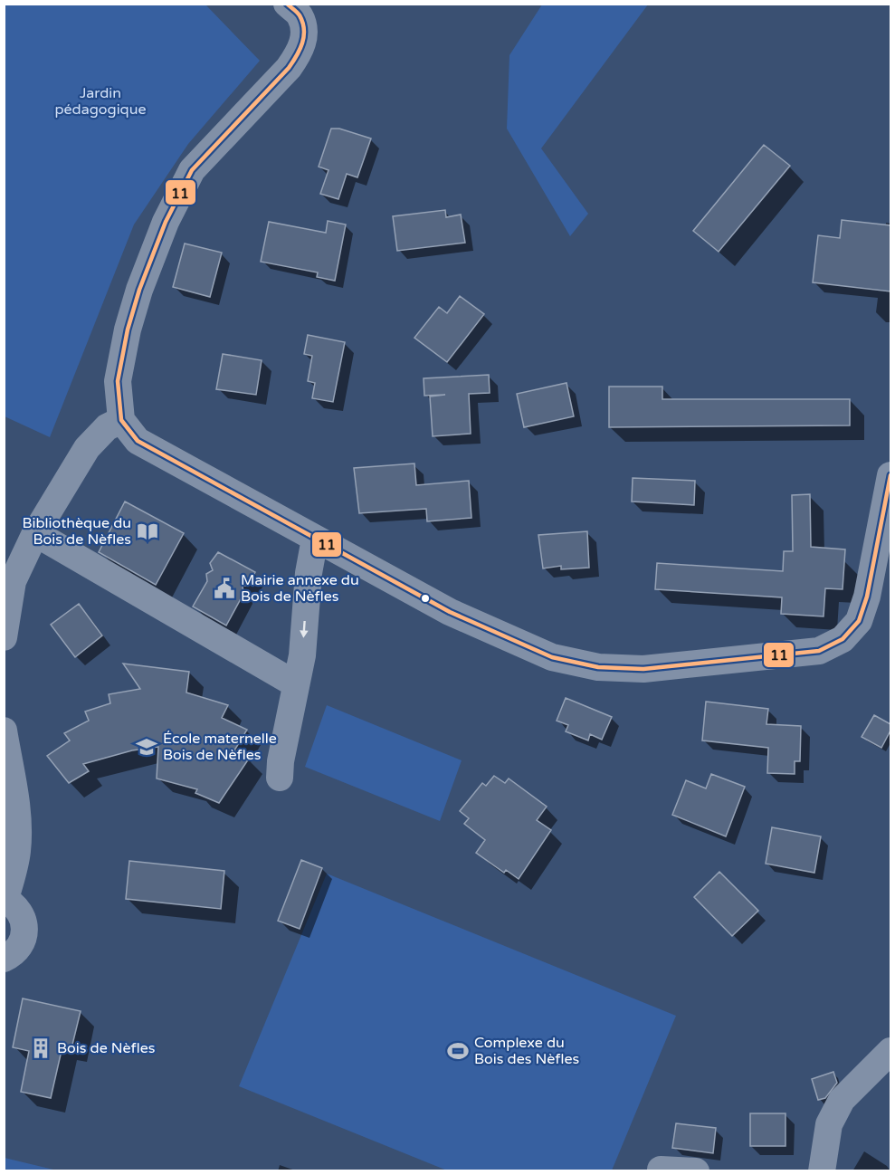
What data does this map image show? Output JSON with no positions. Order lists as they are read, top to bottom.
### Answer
{
  "parks": ["Jardin pédagogique"],
  "places": {
    "library": ["Bibliothèque du Bois de Nèfles"],
    "public building": ["Mairie annexe du Bois de Nèfles"],
    "school or university": ["École maternelle Bois de Nèfles"],
    "building": ["Bois de Nèfles"],
    "sports": ["Complexe du Bois des Nèfles"]
  },
  "lines": ["transit line 11"]
}
